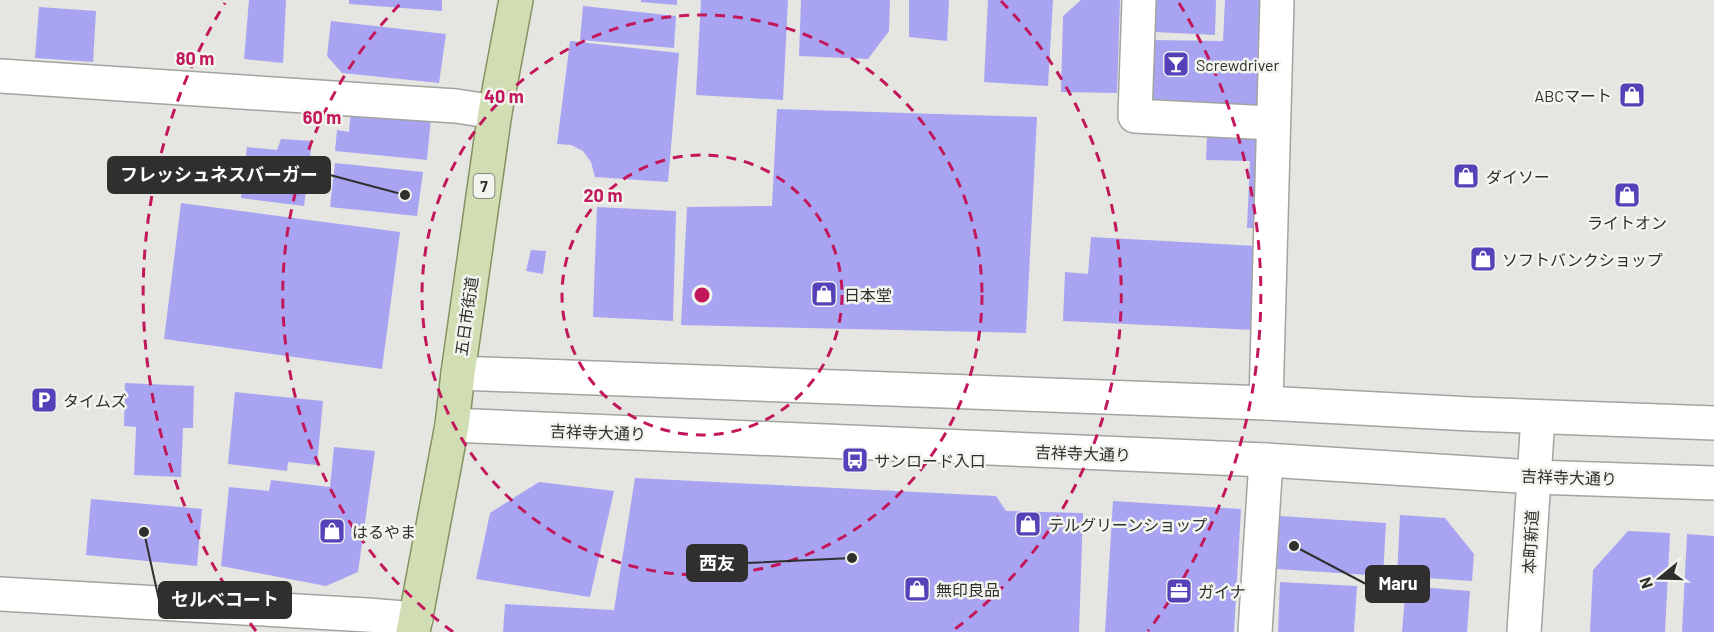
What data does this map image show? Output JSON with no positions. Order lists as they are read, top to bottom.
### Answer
{
  "streets": {
    "main road": ["7", "五日市街道"],
    "street": ["吉祥寺大通り", "本町新道"]
  },
  "crossings": [
    ["五日市街道", "吉祥寺大通り"],
    ["吉祥寺大通り", "本町新道"]
  ],
  "places": {
    "bar": ["Screwdriver"],
    "shop": [
      "ABCマート",
      "ダイソー",
      "ライトオン",
      "ソフトバンクショップ",
      "日本堂",
      "テルグリーンショップ",
      "はるやま",
      "無印良品"
    ],
    "other": [
      "フレッシュネスバーガー",
      "セルベコート",
      "Maru",
      "西友"
    ],
    "parking": ["タイムズ"],
    "bus stop": ["サンロード入口"],
    "office": ["ガイナ"]
  },
  "north": "left",
  "rings": [
    "80 m",
    "40 m",
    "60 m",
    "20 m"
  ]
}
